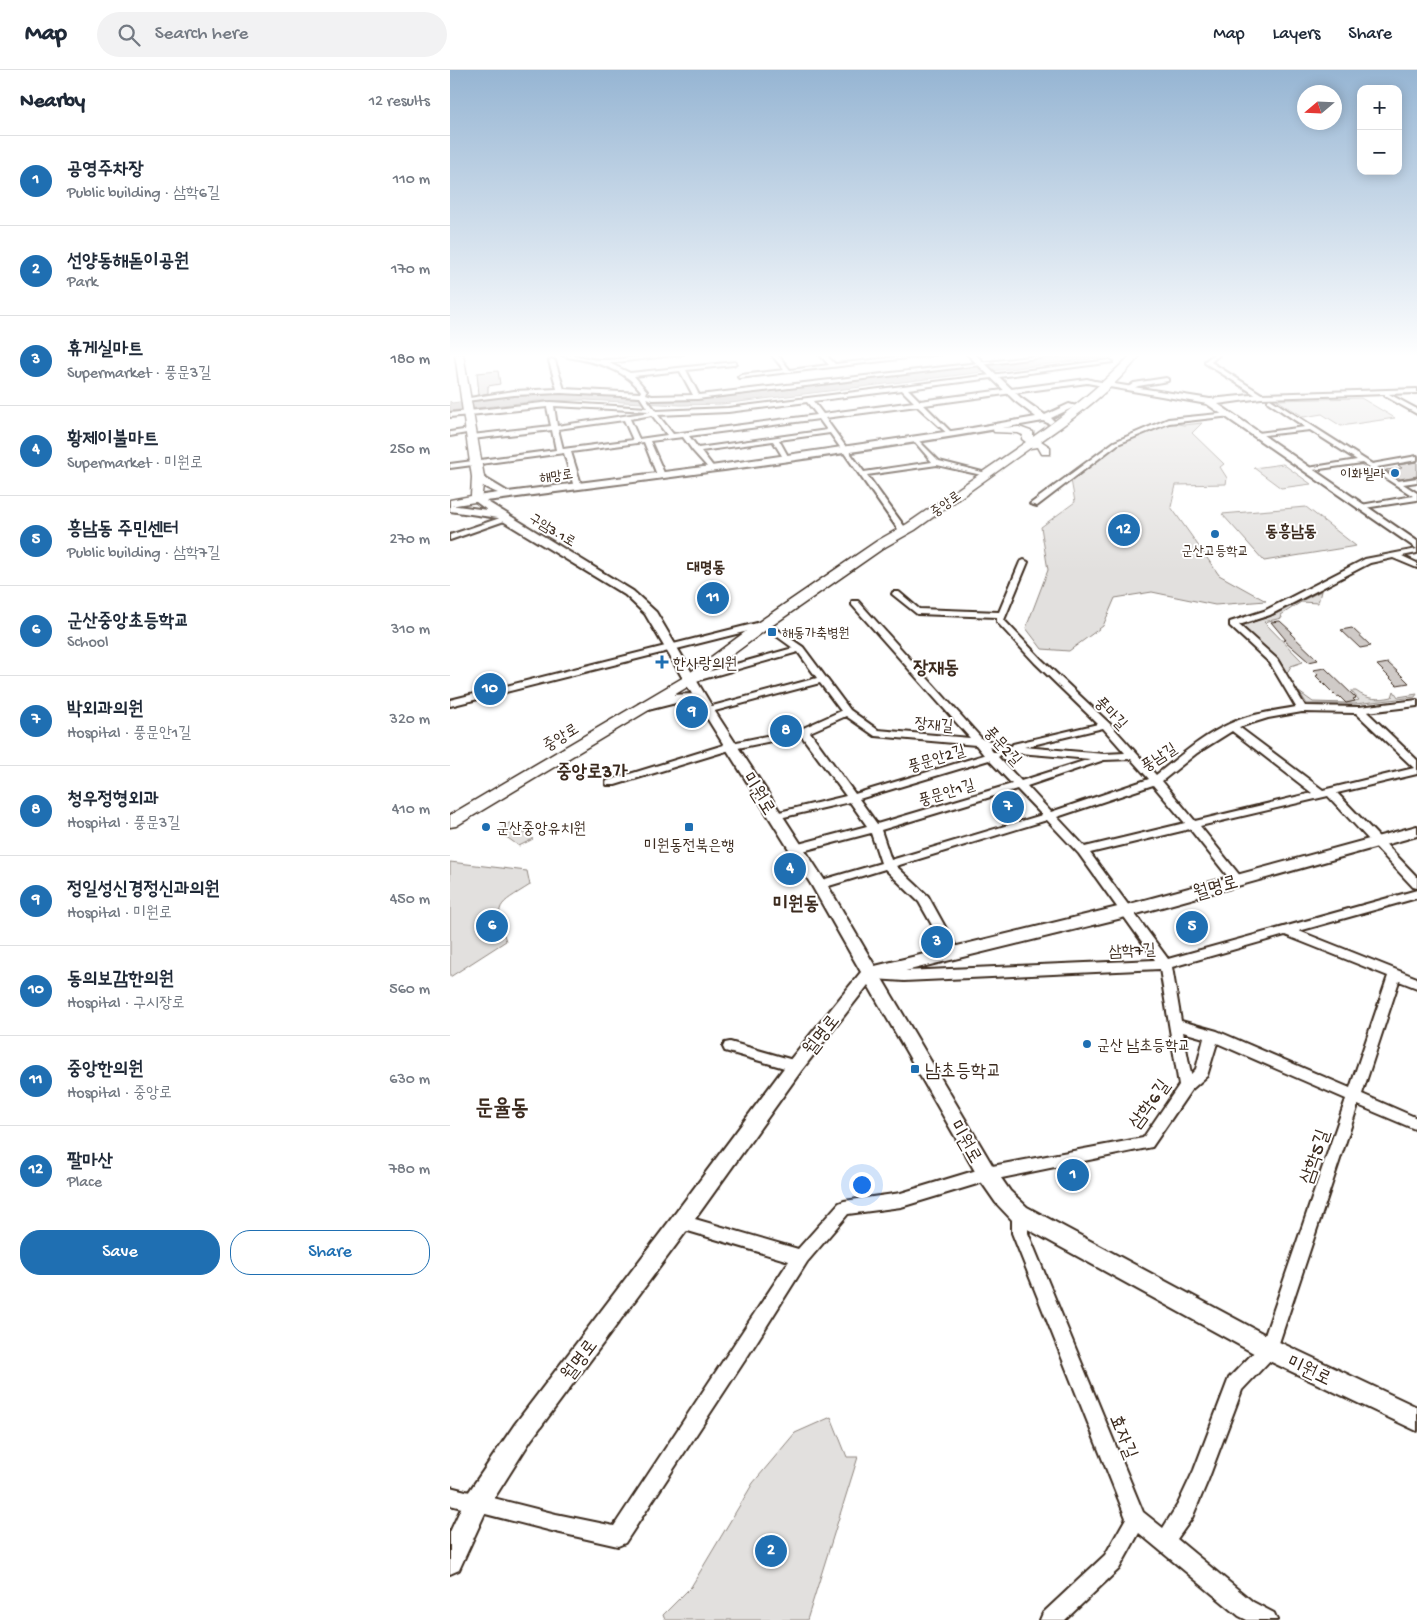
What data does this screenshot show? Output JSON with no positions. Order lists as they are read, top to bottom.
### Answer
{
  "streets": {
    "main road": ["해망로", "중앙로"],
    "street": [
      "구암3.1로",
      "풍마길",
      "장재길",
      "풍문2길",
      "풍남길",
      "풍문안2길",
      "풍문안1길",
      "미원로",
      "월명로",
      "삼학7길",
      "삼학6길",
      "삼학5길",
      "효자길"
    ]
  },
  "crossings": [
    ["해망로", "구암3.1로"],
    ["중앙로", "구암3.1로"],
    ["중앙로", "장재길"],
    ["중앙로", "미원로"],
    ["구암3.1로", "미원로"],
    ["풍마길", "장재길"],
    ["풍마길", "풍남길"],
    ["풍마길", "풍문안2길"],
    ["풍마길", "월명로"],
    ["장재길", "풍문2길"],
    ["장재길", "풍문안2길"],
    ["장재길", "풍문안1길"],
    ["풍문2길", "풍남길"],
    ["풍문2길", "풍문안2길"],
    ["풍문2길", "풍문안1길"],
    ["풍문2길", "월명로"],
    ["풍문2길", "삼학6길"],
    ["풍남길", "미원로"],
    ["풍문안2길", "미원로"],
    ["풍문안1길", "미원로"],
    ["미원로", "월명로"],
    ["미원로", "삼학7길"],
    ["미원로", "삼학6길"],
    ["미원로", "삼학5길"],
    ["미원로", "효자길"],
    ["월명로", "삼학7길"],
    ["월명로", "삼학6길"],
    ["삼학7길", "삼학6길"]
  ],
  "districts": [
    "동흥남동",
    "대명동",
    "장재동",
    "중앙로3가",
    "미원동",
    "둔율동"
  ],
  "places": {
    "other": [
      "이화빌라",
      "군산고등학교",
      "군산중앙유치원",
      "군산 남초등학교"
    ],
    "transit": ["해동가축병원", "미원동전북은행", "남초등학교"],
    "health": ["한사랑의원"]
  },
  "north": "left",
  "page": {
    "header": "Map",
    "search": "Search here",
    "nav": ["Map", "Layers", "Share"],
    "heading": ["Nearby", "12 results"],
    "map_buttons": ["+", "−"],
    "list": [
      {
        "mark": "1",
        "name": "공영주차장",
        "note": "Public building · 삼학6길",
        "value": "110 m"
      },
      {
        "mark": "2",
        "name": "선양동해돋이공원",
        "note": "Park",
        "value": "170 m"
      },
      {
        "mark": "3",
        "name": "휴게실마트",
        "note": "Supermarket · 풍문3길",
        "value": "180 m"
      },
      {
        "mark": "4",
        "name": "황제이불마트",
        "note": "Supermarket · 미원로",
        "value": "250 m"
      },
      {
        "mark": "5",
        "name": "흥남동 주민센터",
        "note": "Public building · 삼학7길",
        "value": "270 m"
      },
      {
        "mark": "6",
        "name": "군산중앙초등학교",
        "note": "School",
        "value": "310 m"
      },
      {
        "mark": "7",
        "name": "박외과의원",
        "note": "Hospital · 풍문안1길",
        "value": "320 m"
      },
      {
        "mark": "8",
        "name": "청우정형외과",
        "note": "Hospital · 풍문3길",
        "value": "410 m"
      },
      {
        "mark": "9",
        "name": "정일성신경정신과의원",
        "note": "Hospital · 미원로",
        "value": "450 m"
      },
      {
        "mark": "10",
        "name": "동의보감한의원",
        "note": "Hospital · 구시장로",
        "value": "560 m"
      },
      {
        "mark": "11",
        "name": "중앙한의원",
        "note": "Hospital · 중앙로",
        "value": "630 m"
      },
      {
        "mark": "12",
        "name": "팔마산",
        "note": "Place",
        "value": "780 m"
      }
    ],
    "pins": [
      "12",
      "11",
      "10",
      "9",
      "8",
      "7",
      "4",
      "6",
      "5",
      "3",
      "1",
      "2"
    ],
    "buttons": ["Save", "Share"]
  }
}
